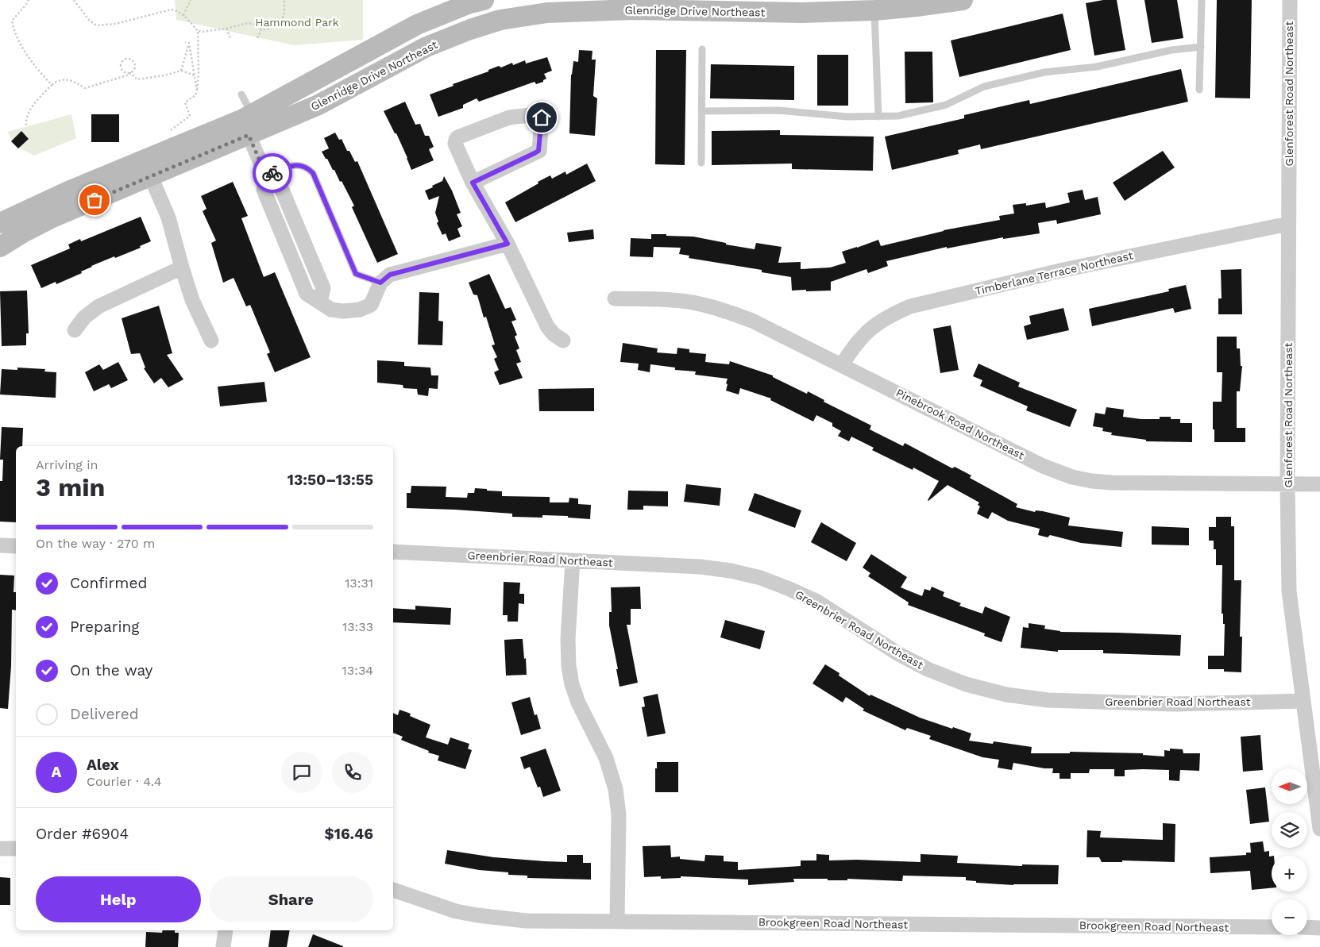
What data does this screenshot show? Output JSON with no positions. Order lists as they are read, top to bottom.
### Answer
{
  "streets": {
    "main road": ["Glenridge Drive Northeast"],
    "street": [
      "Glenforest Road Northeast",
      "Timberlane Terrace Northeast",
      "Pinebrook Road Northeast",
      "Greenbrier Road Northeast",
      "Brookgreen Road Northeast"
    ]
  },
  "crossings": [
    ["Glenforest Road Northeast", "Timberlane Terrace Northeast"],
    ["Glenforest Road Northeast", "Pinebrook Road Northeast"],
    ["Glenforest Road Northeast", "Greenbrier Road Northeast"],
    ["Timberlane Terrace Northeast", "Pinebrook Road Northeast"]
  ],
  "parks": ["Hammond Park"],
  "north": "left",
  "page": {
    "heading": ["3 min", "Arriving in", "13:50–13:55"],
    "panel": [
      "Alex",
      "Courier · 4.4",
      "Order #6904",
      "$16.46"
    ],
    "bar": "On the way · 270 m",
    "list": [
      ["Confirmed", "13:31"],
      ["Preparing", "13:33"],
      ["On the way", "13:34"],
      "Delivered"
    ],
    "round": "A",
    "map_buttons": ["+", "−"],
    "buttons": ["Help", "Share"]
  }
}
